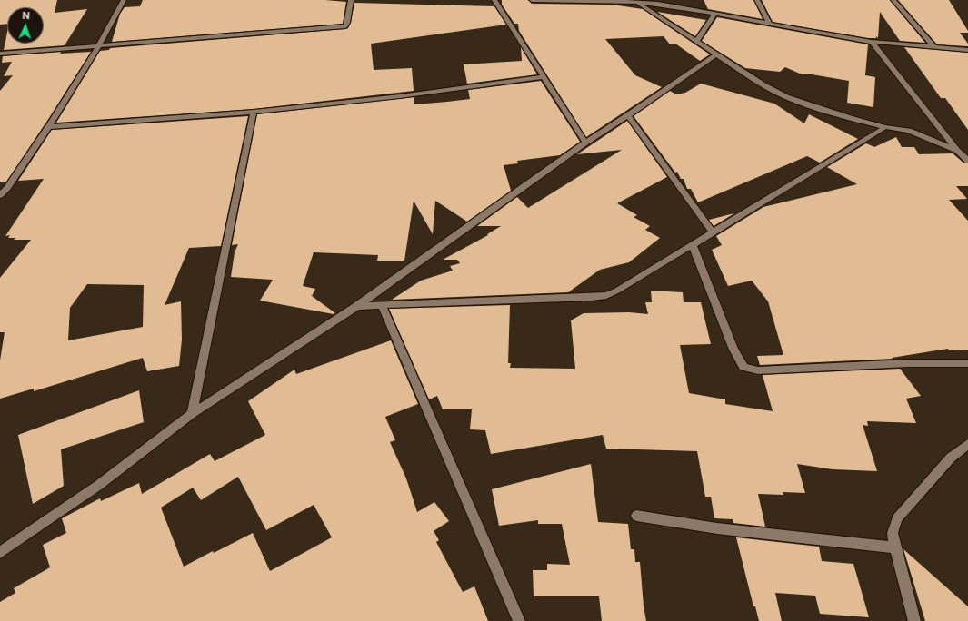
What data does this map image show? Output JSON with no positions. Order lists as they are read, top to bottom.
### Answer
{
  "north": "top"
}
